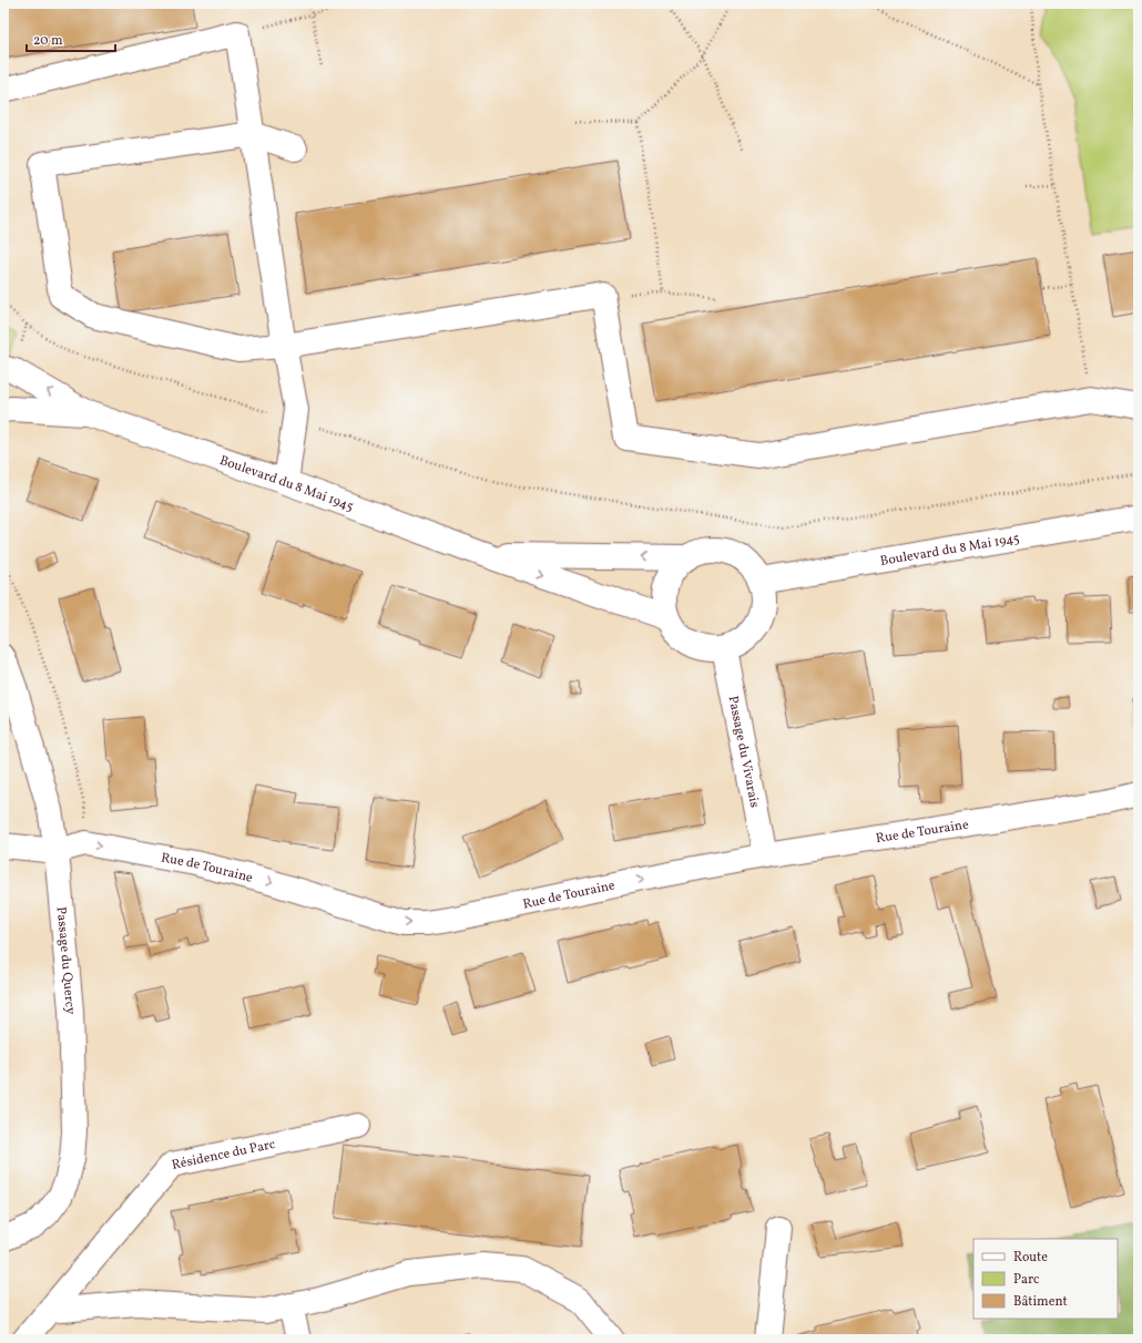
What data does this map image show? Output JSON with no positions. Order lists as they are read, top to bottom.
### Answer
{
  "streets": {
    "street": [
      "Boulevard du 8 Mai 1945",
      "Passage du Vivarais",
      "Rue de Touraine",
      "Passage du Quercy",
      "Résidence du Parc"
    ]
  },
  "crossings": [
    ["Boulevard du 8 Mai 1945", "Passage du Vivarais"],
    ["Passage du Vivarais", "Rue de Touraine"],
    ["Rue de Touraine", "Passage du Quercy"]
  ],
  "one_way": ["Rue de Touraine"],
  "legend": ["Route", "Parc", "Bâtiment"],
  "scale_bar": "20 m"
}
